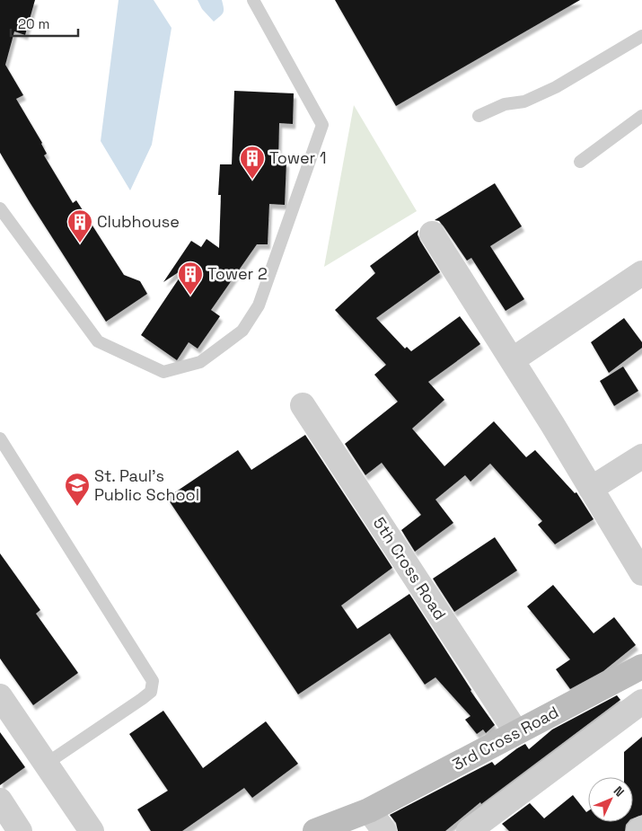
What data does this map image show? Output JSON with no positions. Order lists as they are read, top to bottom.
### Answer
{
  "streets": {
    "main road": ["3rd Cross Road"],
    "street": ["5th Cross Road"]
  },
  "crossings": [
    ["5th Cross Road", "3rd Cross Road"]
  ],
  "places": {
    "building": ["Tower 1", "Clubhouse", "Tower 2"],
    "school or university": ["St. Paul's Public School"]
  },
  "scale_bar": "20 m",
  "north": "top right"
}
